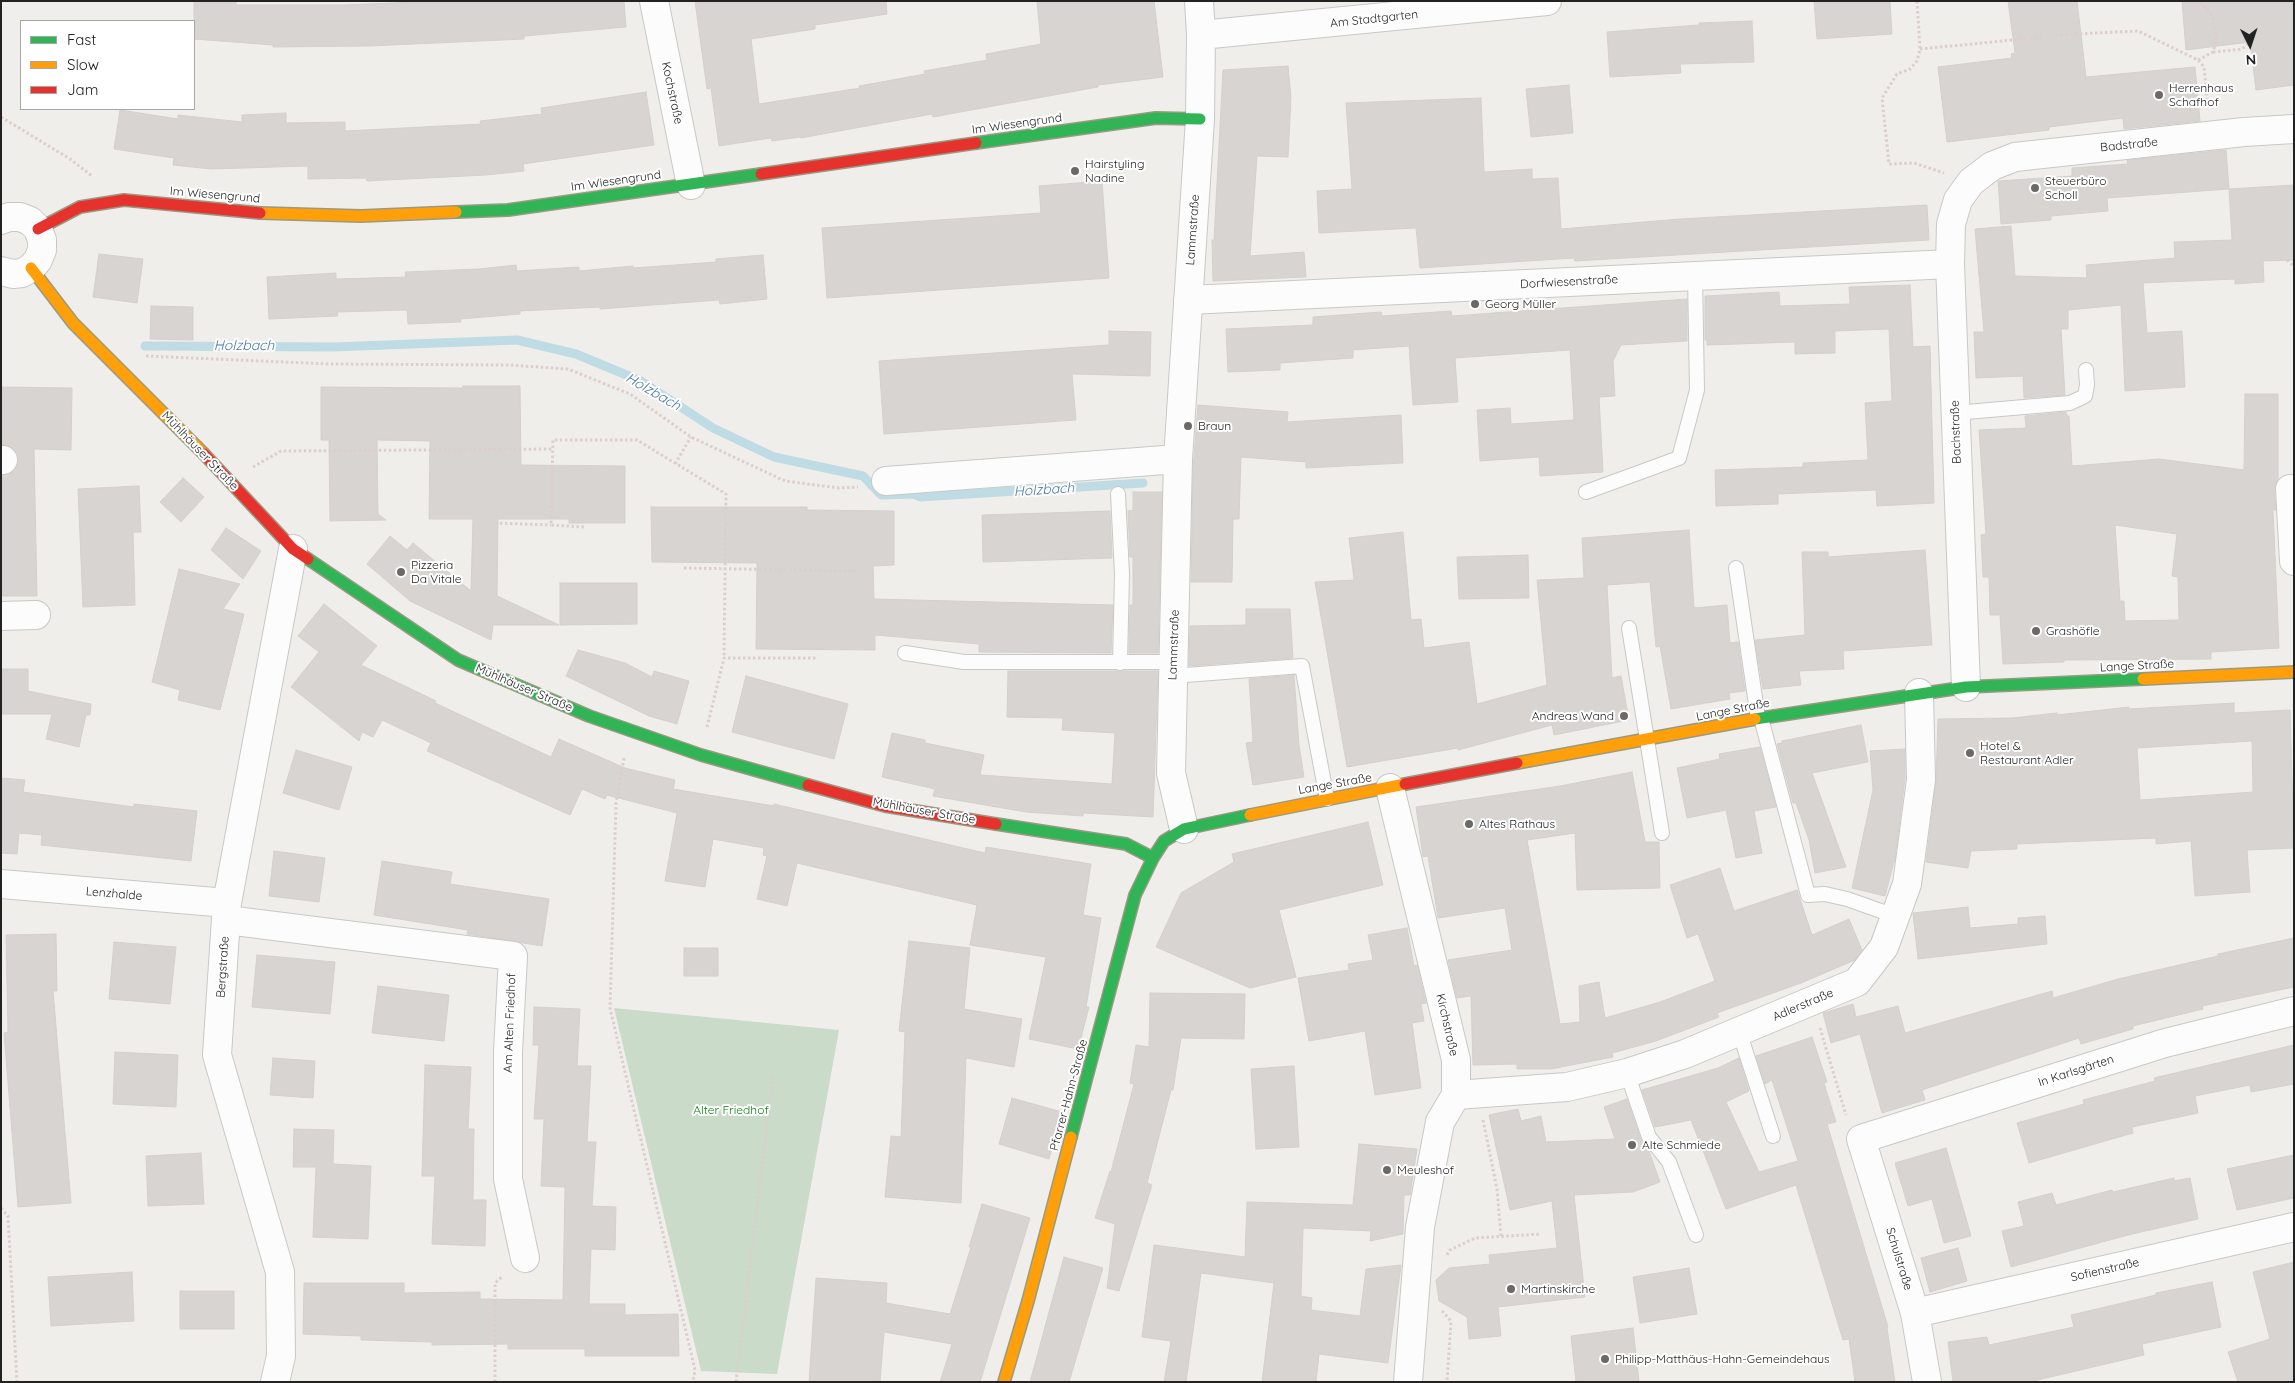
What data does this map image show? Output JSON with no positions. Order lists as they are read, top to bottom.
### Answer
{
  "streets": {
    "street": [
      "Am Stadtgarten",
      "Kochstraße",
      "Im Wiesengrund",
      "Badstraße",
      "Lammstraße",
      "Dorfwiesenstraße",
      "Bachstraße",
      "Mühlhäuser Straße",
      "Lange Straße",
      "Lenzhalde",
      "Bergstraße",
      "Adlerstraße",
      "Am Alten Friedhof",
      "Kirchstraße",
      "In Karlsgärten",
      "Pfarrer-Hahn-Straße",
      "Schulstraße",
      "Sofienstraße"
    ]
  },
  "crossings": [
    ["Am Stadtgarten", "Lammstraße"],
    ["Kochstraße", "Im Wiesengrund"],
    ["Im Wiesengrund", "Lammstraße"],
    ["Badstraße", "Bachstraße"],
    ["Lammstraße", "Dorfwiesenstraße"],
    ["Lammstraße", "Lange Straße"],
    ["Lammstraße", "Pfarrer-Hahn-Straße"],
    ["Dorfwiesenstraße", "Bachstraße"],
    ["Bachstraße", "Lange Straße"],
    ["Mühlhäuser Straße", "Bergstraße"],
    ["Mühlhäuser Straße", "Pfarrer-Hahn-Straße"],
    ["Lange Straße", "Adlerstraße"],
    ["Lange Straße", "Kirchstraße"],
    ["Lange Straße", "Pfarrer-Hahn-Straße"],
    ["Lenzhalde", "Bergstraße"],
    ["Lenzhalde", "Am Alten Friedhof"],
    ["Bergstraße", "Am Alten Friedhof"],
    ["Adlerstraße", "Kirchstraße"],
    ["In Karlsgärten", "Schulstraße"],
    ["Schulstraße", "Sofienstraße"]
  ],
  "water": ["Holzbach"],
  "parks": ["Alter Friedhof"],
  "places": [
    "Herrenhaus Schafhof",
    "Hairstyling Nadine",
    "Steuerbüro Scholl",
    "Georg Müller",
    "Braun",
    "Pizzeria Da Vitale",
    "Grashöfle",
    "Andreas Wand",
    "Hotel & Restaurant Adler",
    "Altes Rathaus",
    "Alte Schmiede",
    "Meuleshof",
    "Martinskirche",
    "Philipp-Matthäus-Hahn-Gemeindehaus"
  ],
  "legend": ["Fast", "Slow", "Jam"],
  "north": "bottom"
}
